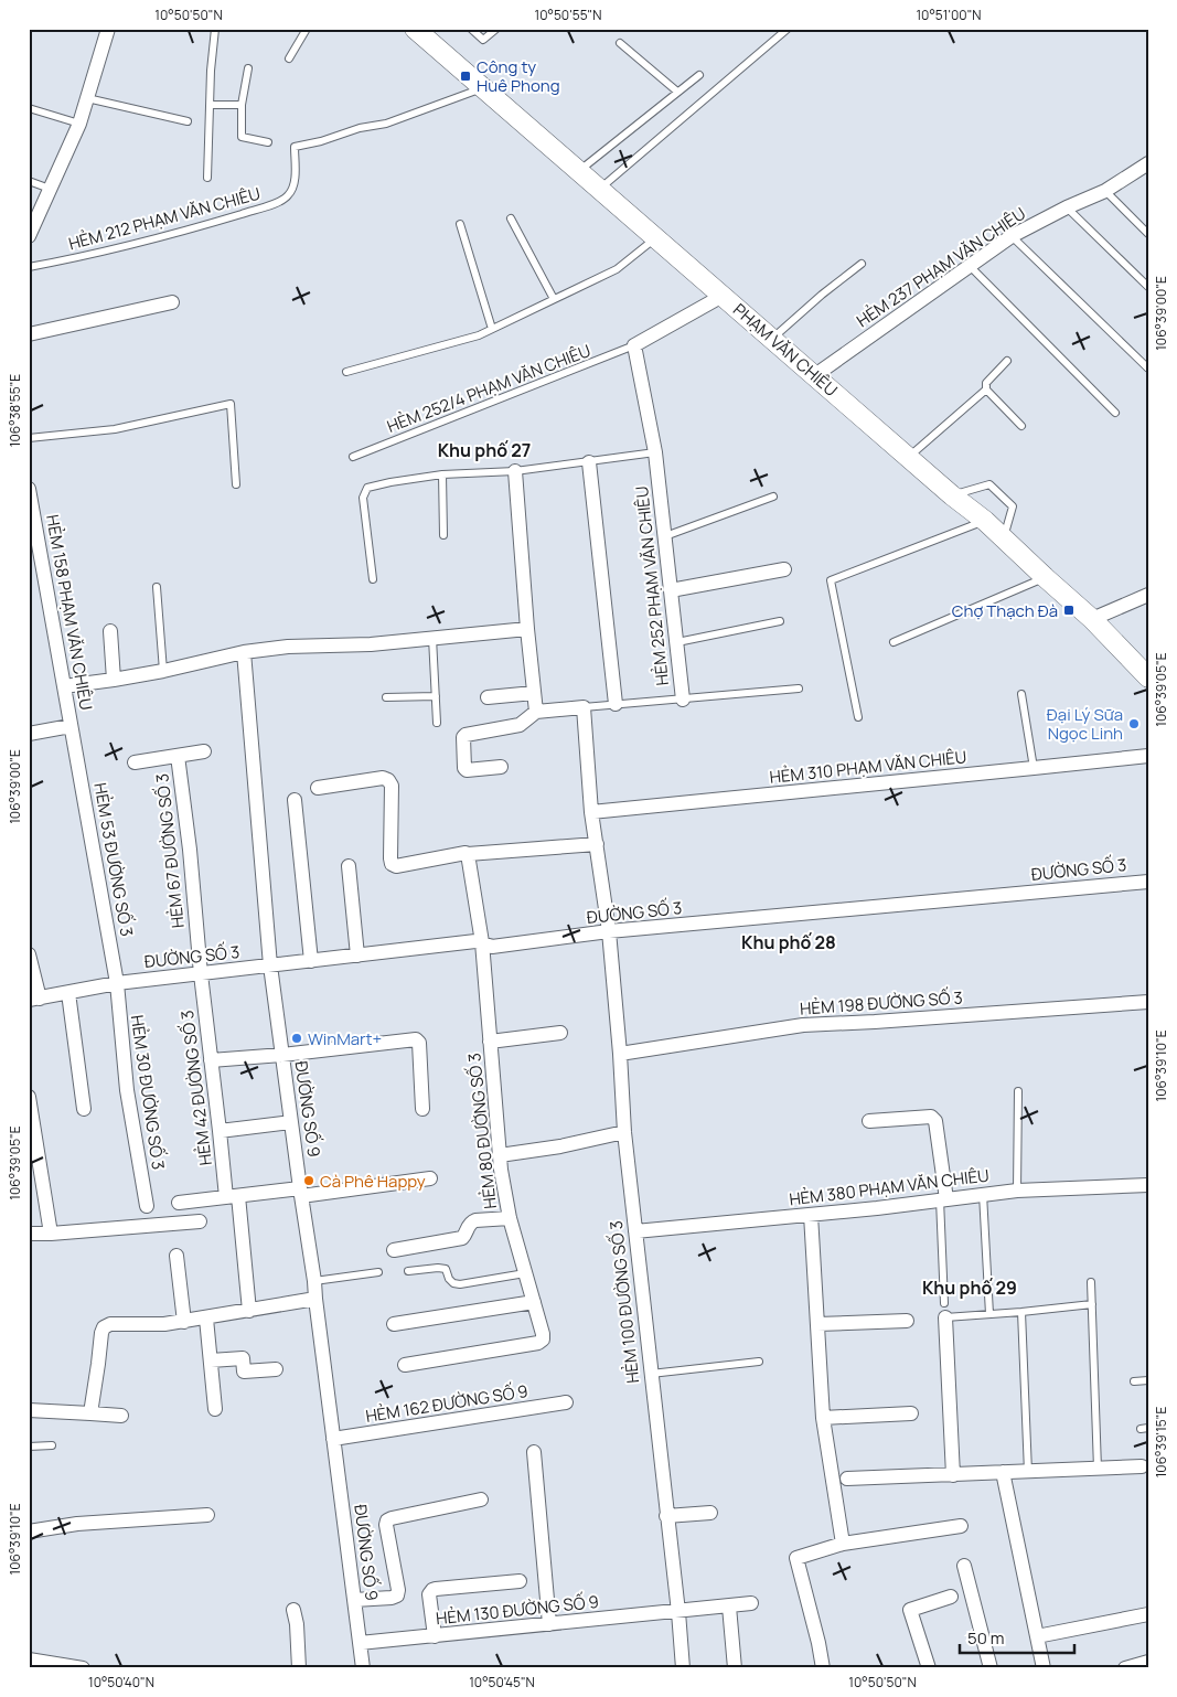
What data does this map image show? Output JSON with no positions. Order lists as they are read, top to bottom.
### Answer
{
  "streets": {
    "main road": ["PHẠM VĂN CHIÊU"],
    "street": [
      "HẺM 237 PHẠM VĂN CHIÊU",
      "HẺM 252 PHẠM VĂN CHIÊU",
      "HẺM 158 PHẠM VĂN CHIÊU",
      "HẺM 310 PHẠM VĂN CHIÊU",
      "HẺM 67 ĐƯỜNG SỐ 3",
      "HẺM 53 ĐƯỜNG SỐ 3",
      "ĐƯỜNG SỐ 3",
      "HẺM 198 ĐƯỜNG SỐ 3",
      "HẺM 42 ĐƯỜNG SỐ 3",
      "HẺM 30 ĐƯỜNG SỐ 3",
      "ĐƯỜNG SỐ 9",
      "HẺM 80 ĐƯỜNG SỐ 3",
      "HẺM 380 PHẠM VĂN CHIÊU",
      "HẺM 100 ĐƯỜNG SỐ 3",
      "HẺM 162 ĐƯỜNG SỐ 9",
      "HẺM 130 ĐƯỜNG SỐ 9"
    ],
    "lane": ["HẺM 212 PHẠM VĂN CHIÊU", "HẺM 252/4 PHẠM VĂN CHIÊU"]
  },
  "crossings": [
    ["HẺM 212 PHẠM VĂN CHIÊU", "PHẠM VĂN CHIÊU"],
    ["HẺM 237 PHẠM VĂN CHIÊU", "PHẠM VĂN CHIÊU"],
    ["HẺM 252/4 PHẠM VĂN CHIÊU", "HẺM 252 PHẠM VĂN CHIÊU"],
    ["HẺM 158 PHẠM VĂN CHIÊU", "HẺM 53 ĐƯỜNG SỐ 3"],
    ["HẺM 67 ĐƯỜNG SỐ 3", "ĐƯỜNG SỐ 3"],
    ["HẺM 67 ĐƯỜNG SỐ 3", "HẺM 42 ĐƯỜNG SỐ 3"],
    ["HẺM 53 ĐƯỜNG SỐ 3", "ĐƯỜNG SỐ 3"],
    ["HẺM 53 ĐƯỜNG SỐ 3", "HẺM 30 ĐƯỜNG SỐ 3"],
    ["ĐƯỜNG SỐ 3", "HẺM 42 ĐƯỜNG SỐ 3"],
    ["ĐƯỜNG SỐ 3", "HẺM 30 ĐƯỜNG SỐ 3"],
    ["ĐƯỜNG SỐ 3", "ĐƯỜNG SỐ 9"],
    ["ĐƯỜNG SỐ 3", "HẺM 80 ĐƯỜNG SỐ 3"],
    ["ĐƯỜNG SỐ 3", "HẺM 100 ĐƯỜNG SỐ 3"],
    ["HẺM 198 ĐƯỜNG SỐ 3", "HẺM 100 ĐƯỜNG SỐ 3"],
    ["ĐƯỜNG SỐ 9", "HẺM 162 ĐƯỜNG SỐ 9"],
    ["ĐƯỜNG SỐ 9", "HẺM 130 ĐƯỜNG SỐ 9"],
    ["HẺM 380 PHẠM VĂN CHIÊU", "HẺM 100 ĐƯỜNG SỐ 3"],
    ["HẺM 100 ĐƯỜNG SỐ 3", "HẺM 130 ĐƯỜNG SỐ 9"]
  ],
  "districts": ["Khu phố 27", "Khu phố 28", "Khu phố 29"],
  "places": {
    "transit": ["Công ty Huê Phong", "Chợ Thạch Đà"],
    "other": ["Đại Lý Sữa Ngọc Linh", "WinMart+", "Cà Phê Happy"]
  },
  "scale_bar": "50 m",
  "coordinates": [
    "10°50'50\"N",
    "10°50'55\"N",
    "10°51'00\"N",
    "106°39'00\"E",
    "106°38'55\"E",
    "106°39'05\"E",
    "106°39'10\"E",
    "106°39'15\"E",
    "10°50'40\"N",
    "10°50'45\"N"
  ]
}
